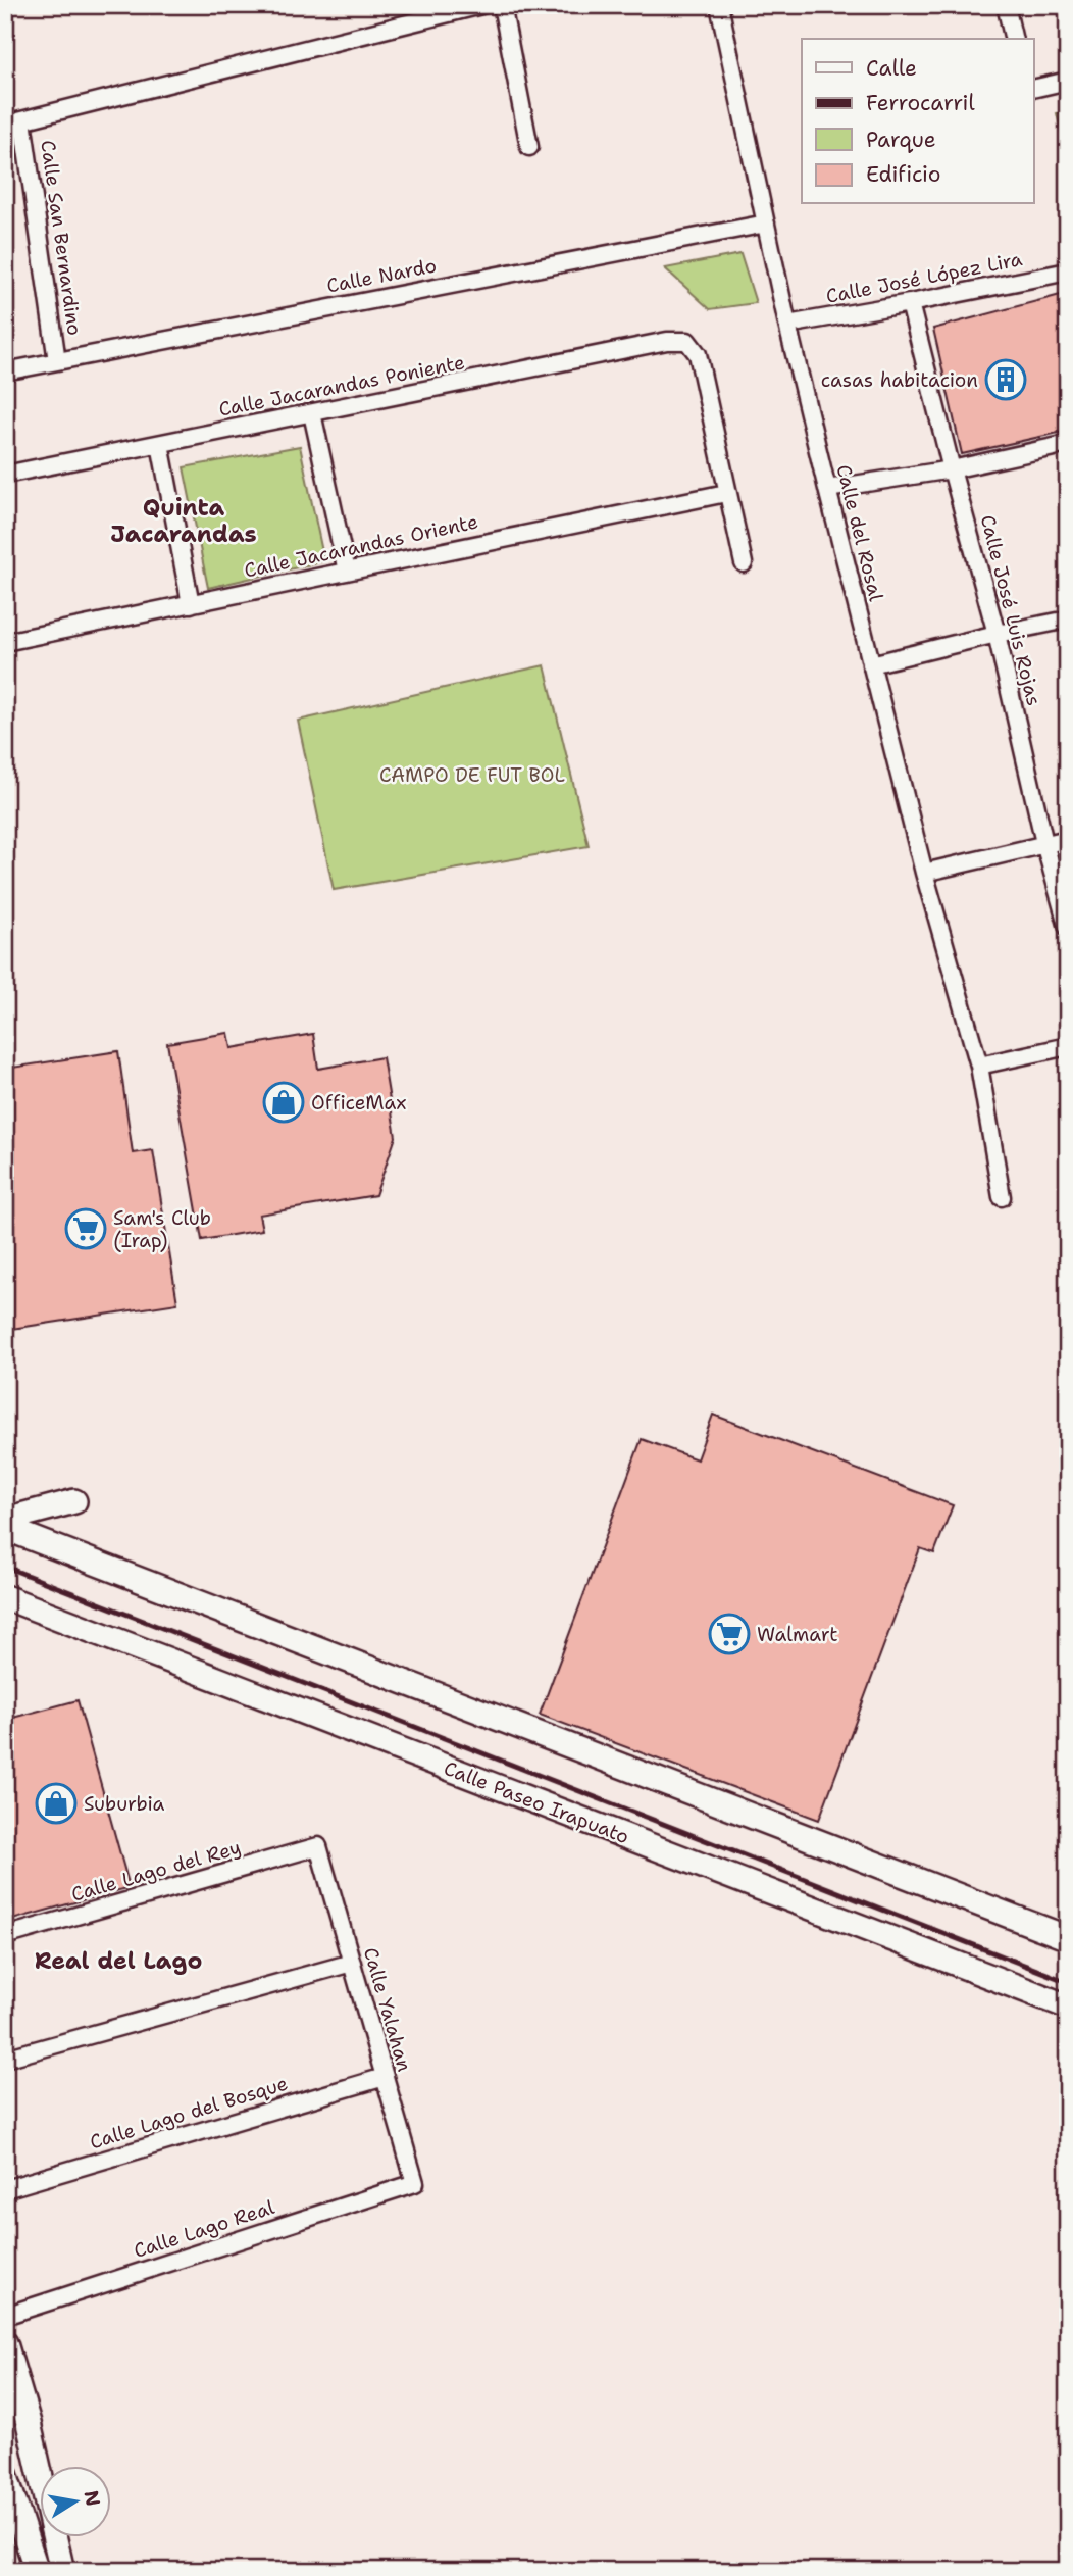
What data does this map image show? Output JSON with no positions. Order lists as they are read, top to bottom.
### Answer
{
  "streets": {
    "main road": ["Calle Paseo Irapuato"],
    "street": [
      "Calle San Bernardino",
      "Calle Nardo",
      "Calle José López Lira",
      "Calle Jacarandas Poniente",
      "Calle del Rosal",
      "Calle Jacarandas Oriente",
      "Calle José Luis Rojas",
      "Calle Lago del Rey",
      "Calle Yalahan",
      "Calle Lago del Bosque",
      "Calle Lago Real"
    ]
  },
  "crossings": [
    ["Calle San Bernardino", "Calle Nardo"],
    ["Calle Nardo", "Calle del Rosal"],
    ["Calle José López Lira", "Calle del Rosal"],
    ["Calle José López Lira", "Calle José Luis Rojas"],
    ["Calle Jacarandas Poniente", "Calle Jacarandas Oriente"],
    ["Calle Lago del Rey", "Calle Yalahan"],
    ["Calle Yalahan", "Calle Lago del Bosque"],
    ["Calle Yalahan", "Calle Lago Real"]
  ],
  "districts": ["Quinta Jacarandas", "Real del Lago"],
  "parks": ["CAMPO DE FUT BOL"],
  "places": {
    "building": ["casas habitacion"],
    "shop": ["OfficeMax", "Suburbia"],
    "supermarket": ["Sam's Club (Irap)", "Walmart"]
  },
  "legend": [
    "Calle",
    "Ferrocarril",
    "Parque",
    "Edificio"
  ],
  "north": "right"
}
